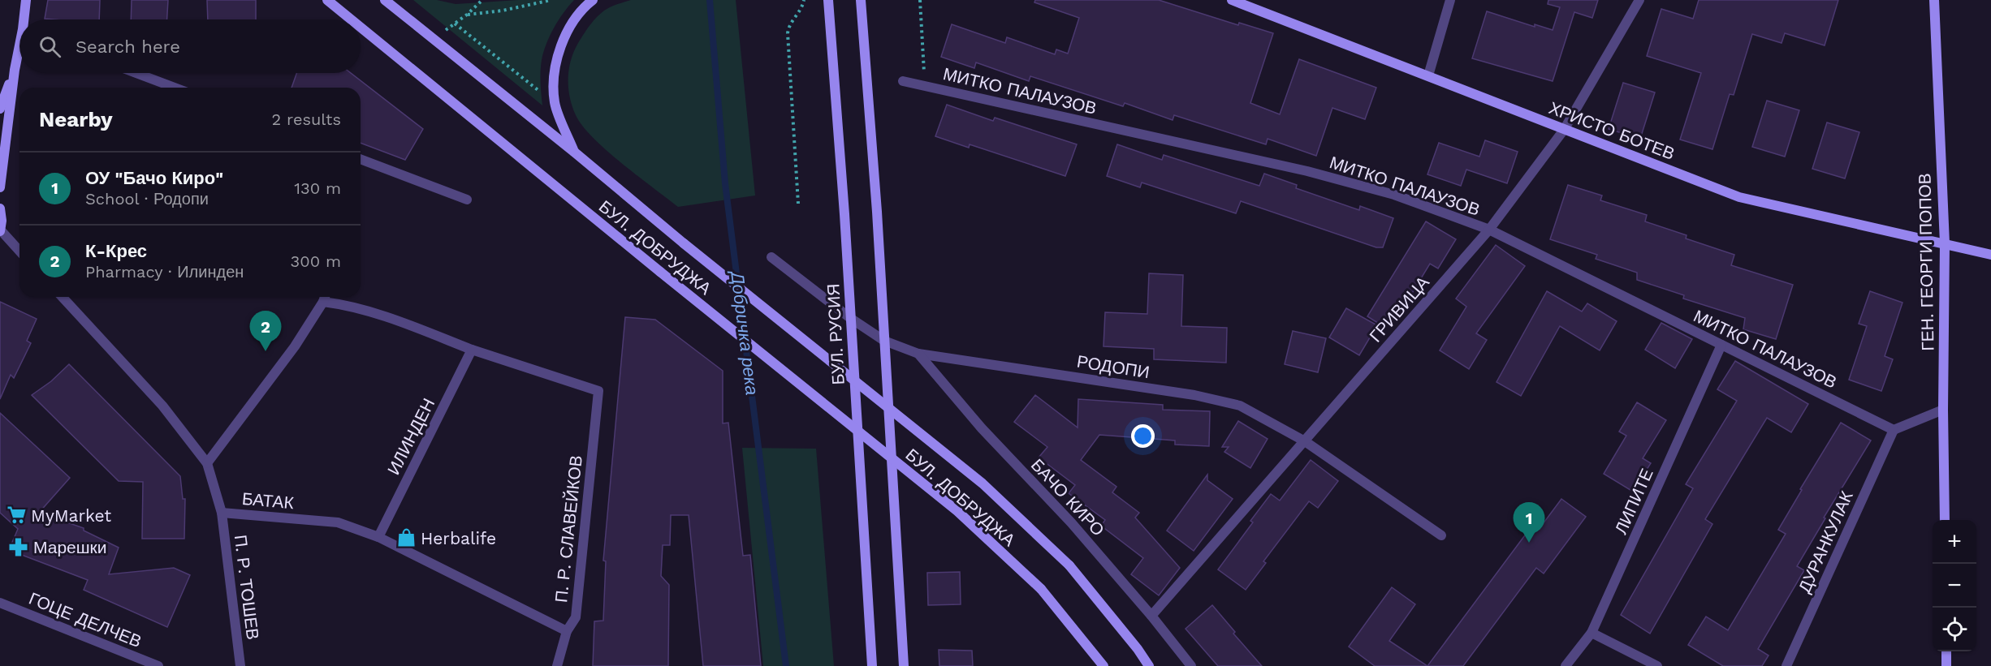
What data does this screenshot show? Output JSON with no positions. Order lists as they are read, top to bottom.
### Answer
{
  "streets": {
    "main road": [
      "ХРИСТО БОТЕВ",
      "БУЛ. ДОБРУДЖА",
      "ГЕН. ГЕОРГИ ПОПОВ",
      "БУЛ. РУСИЯ"
    ],
    "street": [
      "МИТКО ПАЛАУЗОВ",
      "ГРИВИЦА",
      "РОДОПИ",
      "ИЛИНДЕН",
      "БАЧО КИРО",
      "БАТАК",
      "ЛИПИТЕ",
      "П. Р. СЛАВЕЙКОВ",
      "ДУРАНКУЛАК",
      "П. Р. ТОШЕВ",
      "ГОЦЕ ДЕЛЧЕВ"
    ]
  },
  "crossings": [
    ["МИТКО ПАЛАУЗОВ", "ГРИВИЦА"],
    ["МИТКО ПАЛАУЗОВ", "ЛИПИТЕ"],
    ["МИТКО ПАЛАУЗОВ", "ДУРАНКУЛАК"],
    ["ХРИСТО БОТЕВ", "ГЕН. ГЕОРГИ ПОПОВ"],
    ["ХРИСТО БОТЕВ", "ГРИВИЦА"],
    ["ГРИВИЦА", "РОДОПИ"],
    ["ГРИВИЦА", "БАЧО КИРО"],
    ["БУЛ. РУСИЯ", "РОДОПИ"],
    ["РОДОПИ", "БАЧО КИРО"],
    ["ИЛИНДЕН", "БАТАК"],
    ["ИЛИНДЕН", "П. Р. СЛАВЕЙКОВ"],
    ["БАТАК", "П. Р. СЛАВЕЙКОВ"],
    ["БАТАК", "П. Р. ТОШЕВ"]
  ],
  "water": ["Добричка река"],
  "places": {
    "supermarket": ["MyMarket"],
    "shop": ["Herbalife"],
    "pharmacy": ["Марешки"]
  },
  "page": {
    "search": "Search here",
    "heading": ["Nearby", "2 results"],
    "list": [
      {
        "mark": "1",
        "name": "ОУ \"Бачо Киро\"",
        "note": "School · Родопи",
        "value": "130 m"
      },
      {
        "mark": "2",
        "name": "К-Крес",
        "note": "Pharmacy · Илинден",
        "value": "300 m"
      }
    ],
    "pins": ["2", "1"],
    "map_buttons": ["+", "−"]
  }
}
